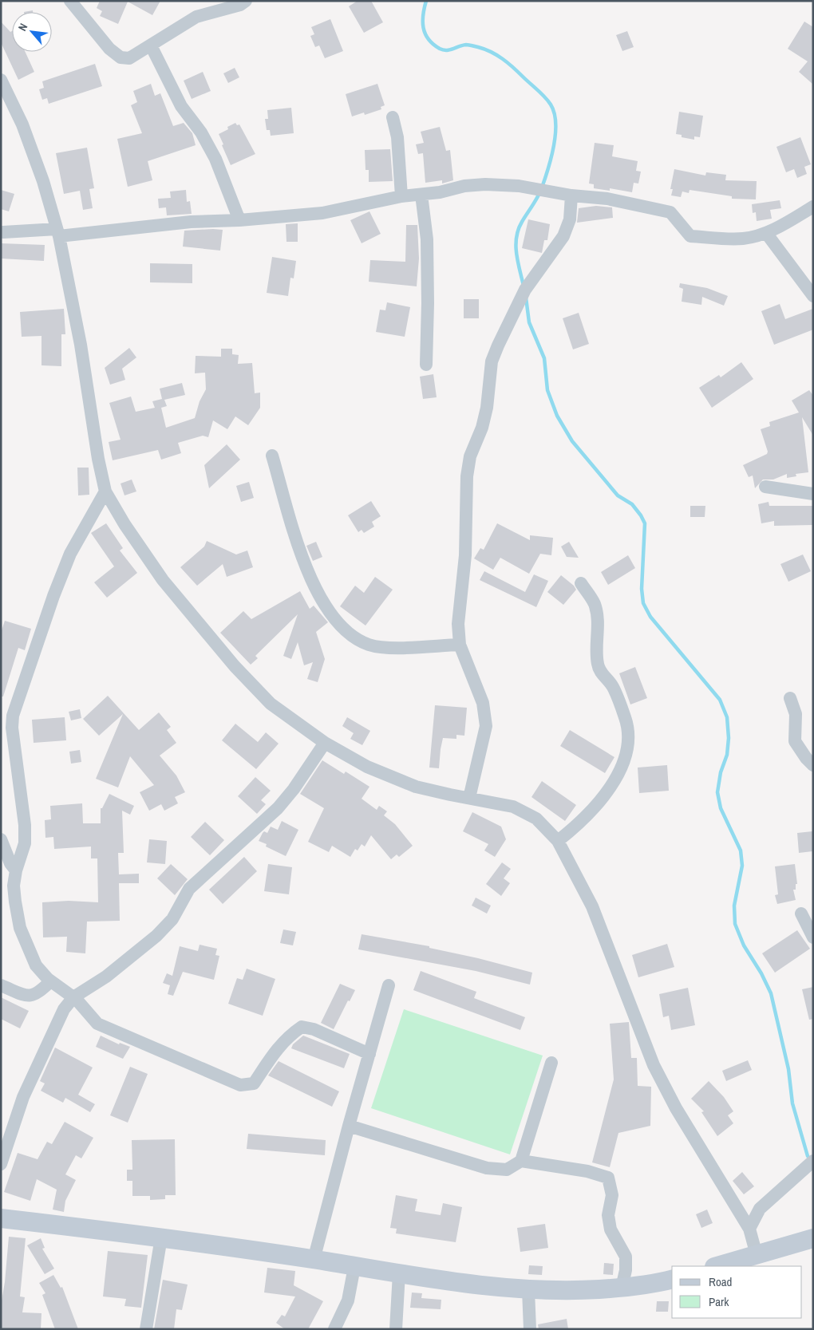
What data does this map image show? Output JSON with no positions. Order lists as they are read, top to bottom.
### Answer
{
  "legend": ["Road", "Park"],
  "north": "top left"
}
